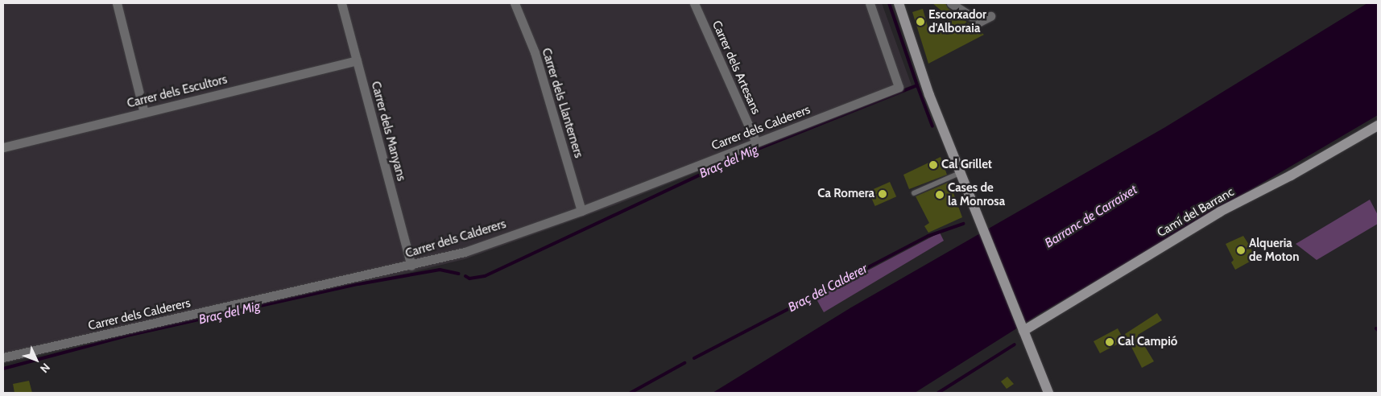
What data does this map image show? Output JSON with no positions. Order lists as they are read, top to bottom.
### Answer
{
  "streets": {
    "main road": ["Camí del Barranc"],
    "street": [
      "Carrer dels Artesans",
      "Carrer dels Escultors",
      "Carrer dels Llanterners",
      "Carrer dels Calderers",
      "Carrer dels Manyans"
    ]
  },
  "crossings": [
    ["Carrer dels Artesans", "Carrer dels Calderers"],
    ["Carrer dels Escultors", "Carrer dels Manyans"],
    ["Carrer dels Llanterners", "Carrer dels Calderers"],
    ["Carrer dels Calderers", "Carrer dels Manyans"]
  ],
  "water": ["Braç del Mig", "Barranc de Carraixet", "Braç del Calderer"],
  "places": [
    "Escorxador d'Alboraia",
    "Cal Grillet",
    "Ca Romera",
    "Cases de la Monrosa",
    "Alqueria de Moton",
    "Cal Campió"
  ],
  "north": "bottom right"
}
